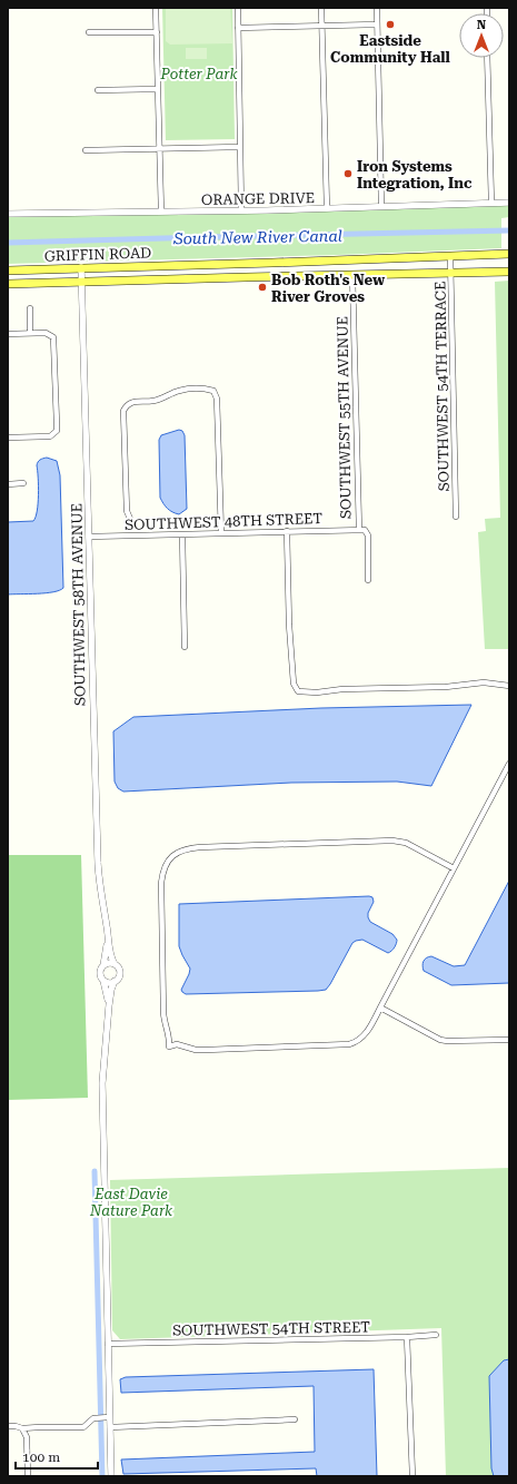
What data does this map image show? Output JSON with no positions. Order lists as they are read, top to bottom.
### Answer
{
  "streets": {
    "main road": ["GRIFFIN ROAD"],
    "street": [
      "ORANGE DRIVE",
      "SOUTHWEST 54TH TERRACE",
      "SOUTHWEST 55TH AVENUE",
      "SOUTHWEST 48TH STREET",
      "SOUTHWEST 58TH AVENUE",
      "SOUTHWEST 54TH STREET"
    ]
  },
  "crossings": [
    ["GRIFFIN ROAD", "SOUTHWEST 54TH TERRACE"],
    ["GRIFFIN ROAD", "SOUTHWEST 55TH AVENUE"],
    ["GRIFFIN ROAD", "SOUTHWEST 58TH AVENUE"],
    ["SOUTHWEST 55TH AVENUE", "SOUTHWEST 48TH STREET"],
    ["SOUTHWEST 48TH STREET", "SOUTHWEST 58TH AVENUE"]
  ],
  "water": ["South New River Canal"],
  "parks": ["Potter Park", "East Davie Nature Park"],
  "places": ["Eastside Community Hall", "Iron Systems Integration, Inc", "Bob Roth's New River Groves"],
  "scale_bar": "100 m",
  "north": "top"
}
